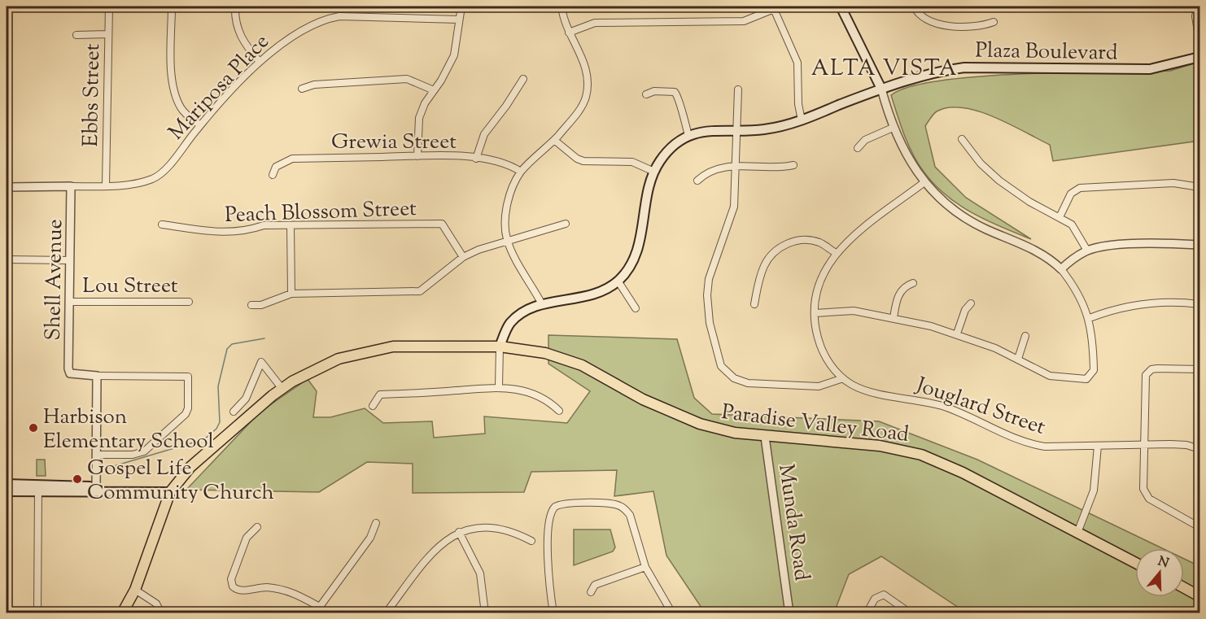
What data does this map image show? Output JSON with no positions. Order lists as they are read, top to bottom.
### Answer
{
  "streets": {
    "main road": ["Plaza Boulevard", "Paradise Valley Road"],
    "street": [
      "Mariposa Place",
      "Ebbs Street",
      "Grewia Street",
      "Peach Blossom Street",
      "Shell Avenue",
      "Lou Street",
      "Jouglard Street",
      "Munda Road"
    ]
  },
  "crossings": [
    ["Mariposa Place", "Ebbs Street"],
    ["Mariposa Place", "Shell Avenue"],
    ["Shell Avenue", "Lou Street"],
    ["Paradise Valley Road", "Munda Road"]
  ],
  "districts": ["ALTA VISTA"],
  "places": ["Harbison Elementary School", "Gospel Life Community Church"],
  "north": "top"
}
